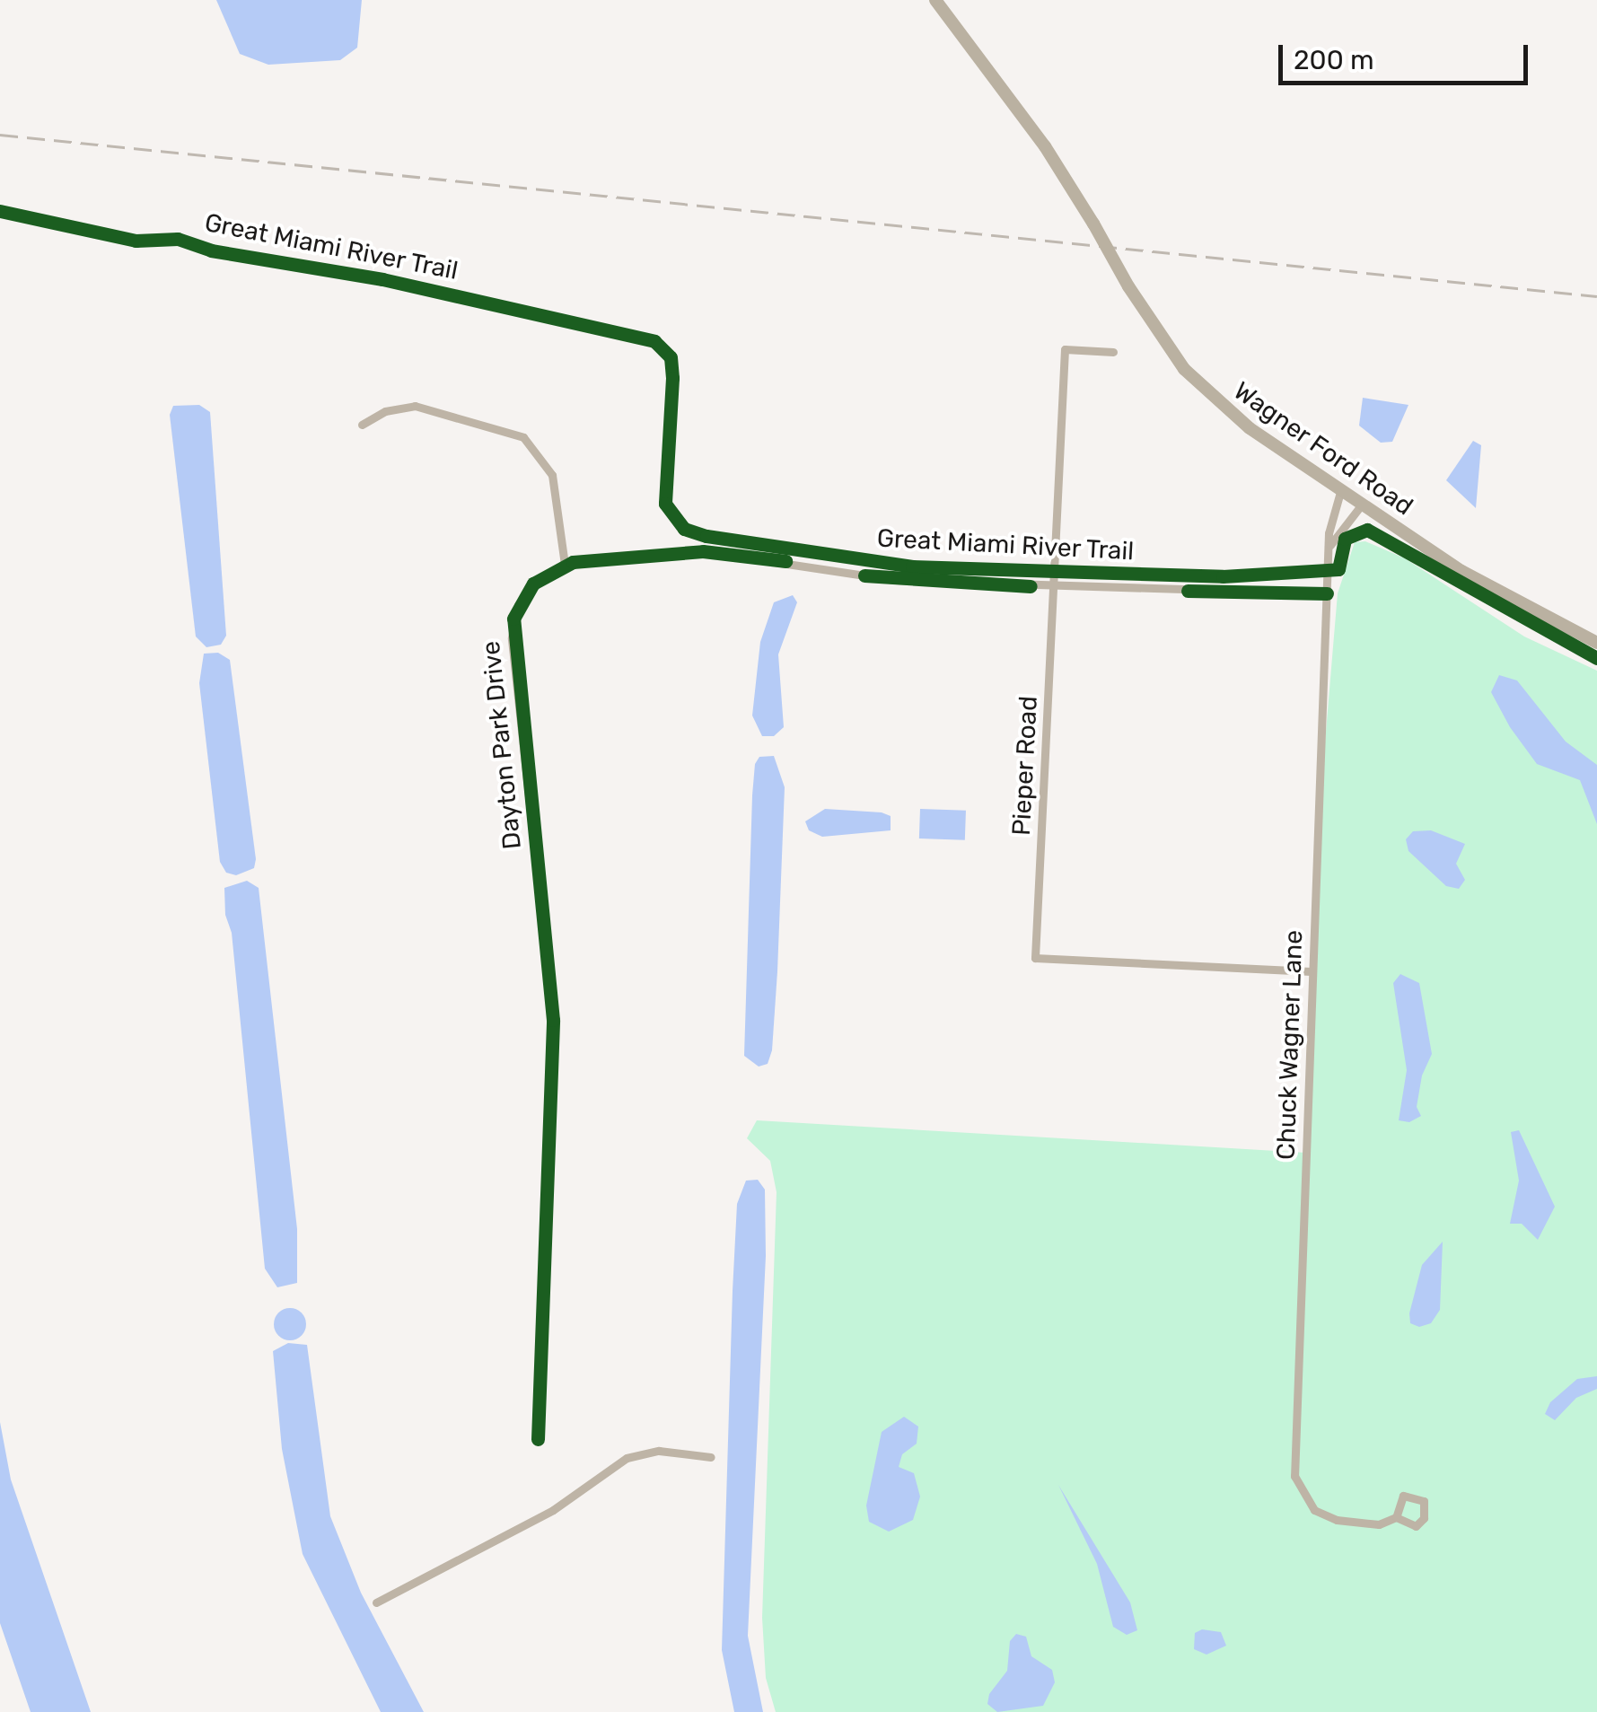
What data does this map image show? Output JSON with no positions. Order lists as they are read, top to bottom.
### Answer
{
  "streets": {
    "main road": ["Wagner Ford Road"],
    "street": ["Dayton Park Drive", "Pieper Road", "Chuck Wagner Lane"],
    "cycle path": ["Great Miami River Trail"]
  },
  "crossings": [
    ["Wagner Ford Road", "Chuck Wagner Lane"],
    ["Pieper Road", "Chuck Wagner Lane"]
  ],
  "scale_bar": "200 m"
}
